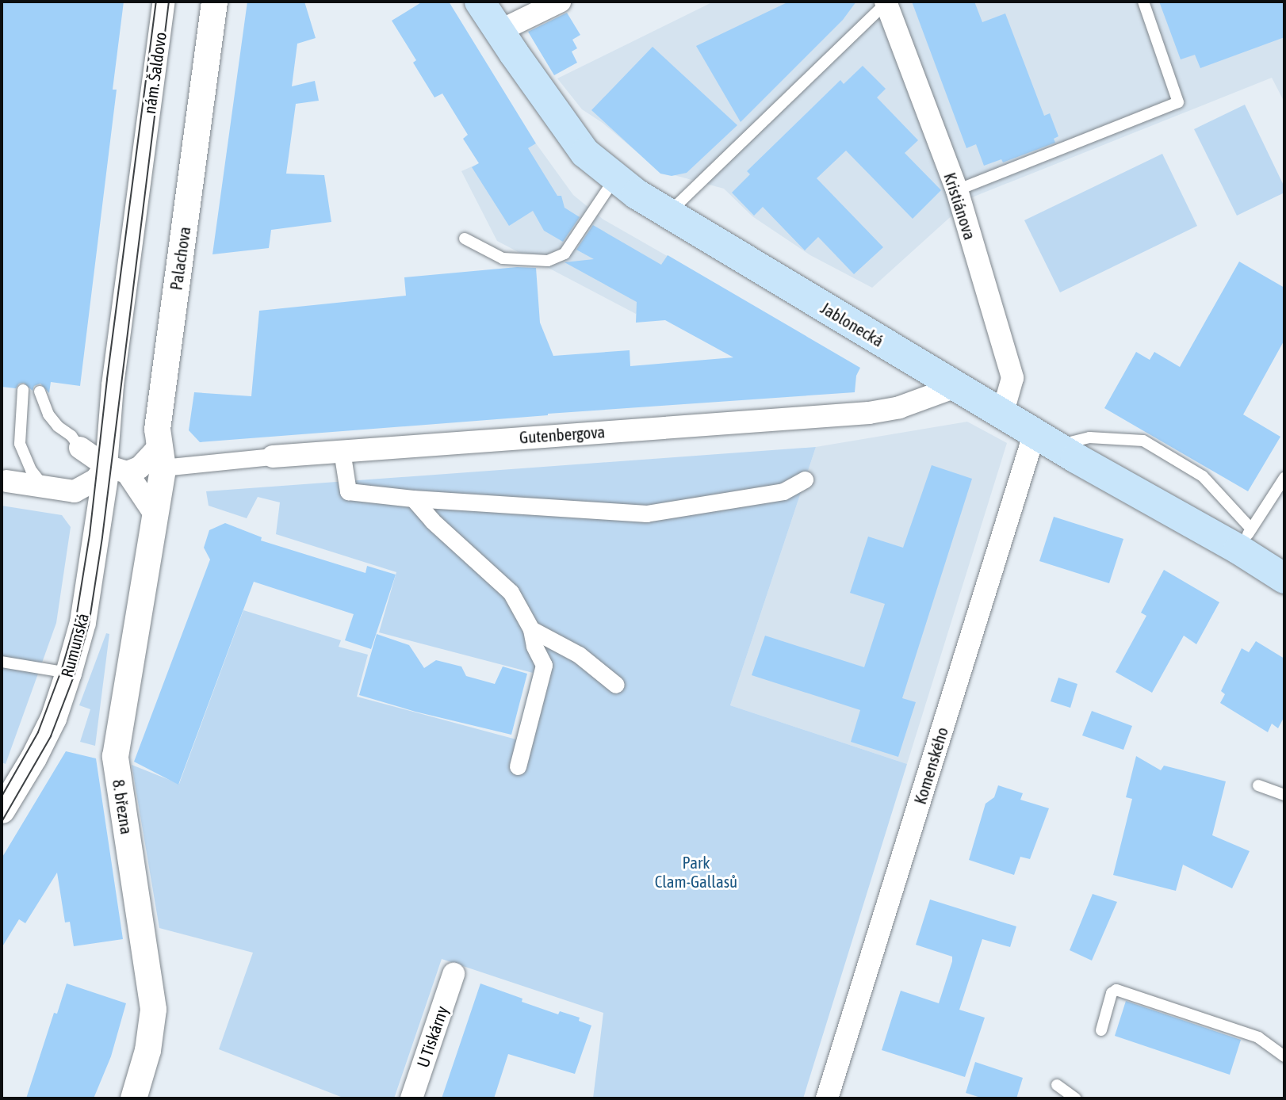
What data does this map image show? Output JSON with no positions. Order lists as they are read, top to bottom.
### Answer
{
  "streets": {
    "main road": ["Jablonecká"],
    "street": [
      "nám. Šaldovo",
      "Kristiánova",
      "Palachova",
      "Gutenbergova",
      "Rumunská",
      "Komenského",
      "8. března",
      "U Tiskárny"
    ]
  },
  "crossings": [
    ["nám. Šaldovo", "Rumunská"],
    ["Kristiánova", "Jablonecká"],
    ["Palachova", "Gutenbergova"],
    ["Palachova", "8. března"],
    ["Jablonecká", "Gutenbergova"],
    ["Jablonecká", "Komenského"]
  ],
  "parks": ["Park Clam-Gallasů"]
}
